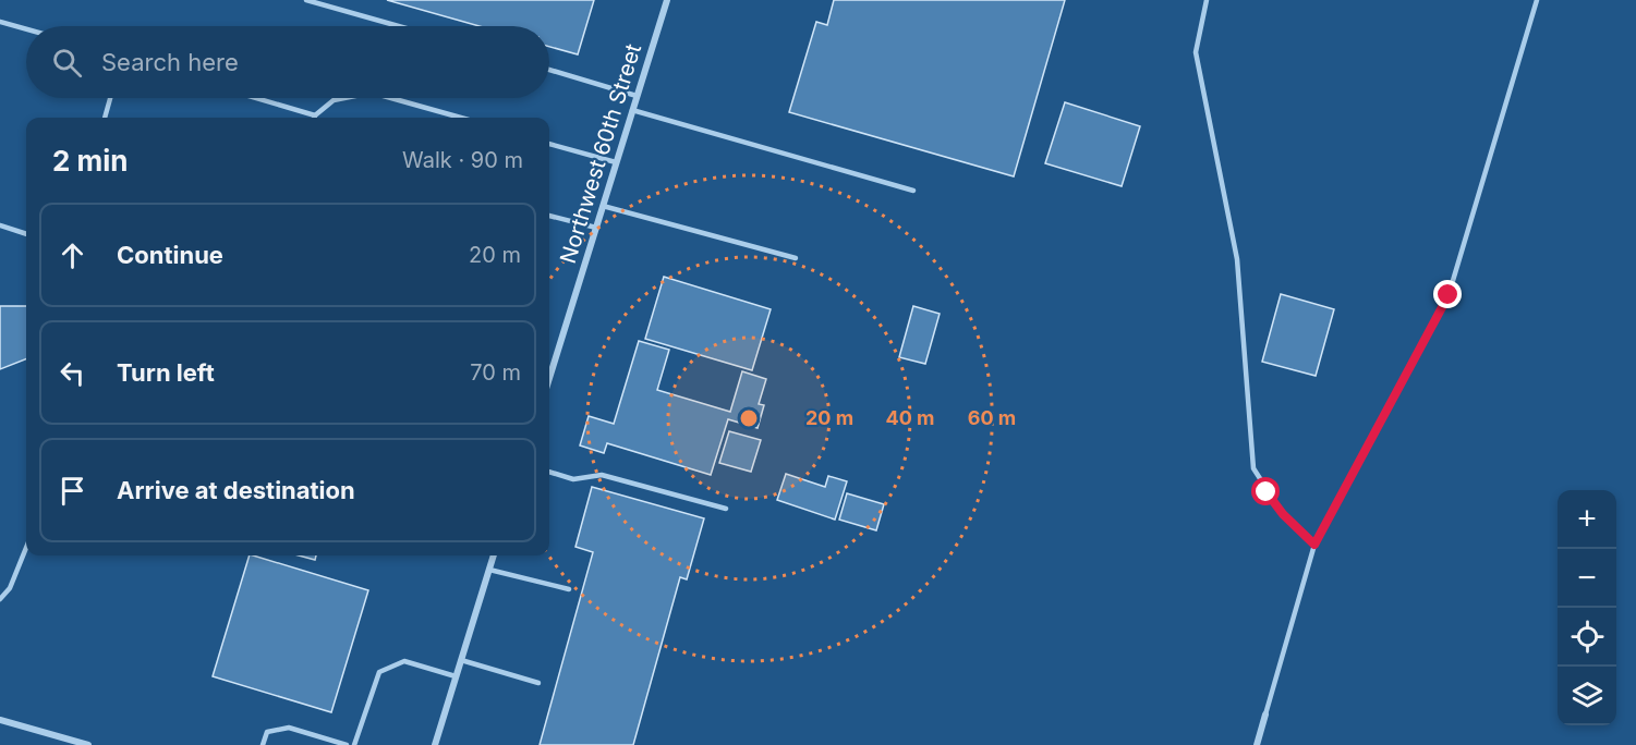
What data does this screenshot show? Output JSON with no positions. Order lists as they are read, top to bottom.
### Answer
{
  "streets": {
    "street": ["Northwest 60th Street"]
  },
  "page": {
    "search": "Search here",
    "heading": ["2 min", "Walk · 90 m"],
    "list": [
      ["Continue", "20 m"],
      ["Turn left", "70 m"],
      "Arrive at destination"
    ],
    "map_buttons": ["+", "−"]
  },
  "rings": ["20 m", "40 m", "60 m"]
}
